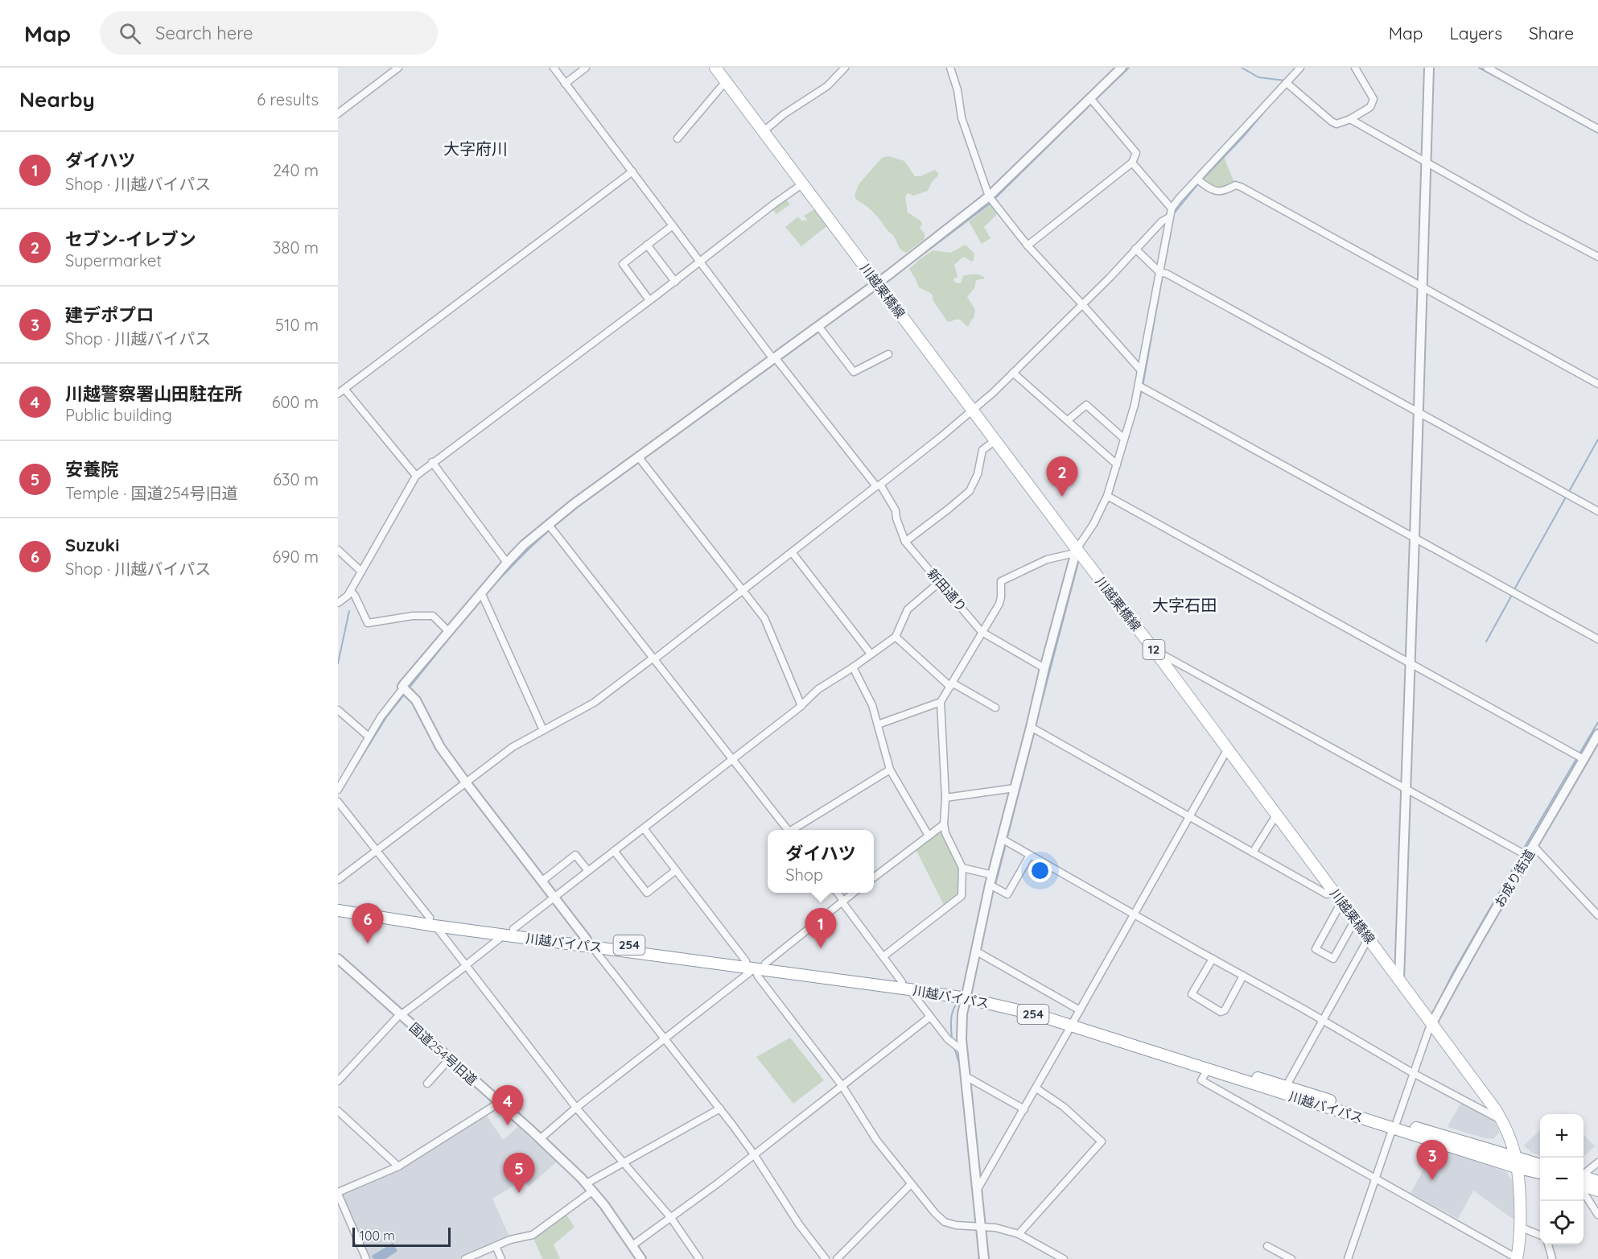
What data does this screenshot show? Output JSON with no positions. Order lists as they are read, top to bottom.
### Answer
{
  "streets": {
    "main road": [
      "川越栗橋線",
      "12",
      "川越バイパス",
      "254"
    ],
    "street": ["新田通り", "お成り街道", "国道254号旧道"]
  },
  "crossings": [
    ["川越栗橋線", "お成り街道"],
    ["川越栗橋線", "川越バイパス"]
  ],
  "districts": ["大字府川", "大字石田"],
  "scale_bar": "100 m",
  "page": {
    "header": "Map",
    "search": "Search here",
    "nav": ["Map", "Layers", "Share"],
    "heading": ["Nearby", "6 results"],
    "list": [
      {
        "mark": "1",
        "name": "ダイハツ",
        "note": "Shop · 川越バイパス",
        "value": "240 m"
      },
      {
        "mark": "2",
        "name": "セブン-イレブン",
        "note": "Supermarket",
        "value": "380 m"
      },
      {
        "mark": "3",
        "name": "建デポプロ",
        "note": "Shop · 川越バイパス",
        "value": "510 m"
      },
      {
        "mark": "4",
        "name": "川越警察署山田駐在所",
        "note": "Public building",
        "value": "600 m"
      },
      {
        "mark": "5",
        "name": "安養院",
        "note": "Temple · 国道254号旧道",
        "value": "630 m"
      },
      {
        "mark": "6",
        "name": "Suzuki",
        "note": "Shop · 川越バイパス",
        "value": "690 m"
      }
    ],
    "pins": [
      "2",
      "6",
      "1",
      "4",
      "3",
      "5"
    ],
    "popup": ["ダイハツ", "Shop"],
    "map_buttons": ["+", "−"],
    "scale": "100 m"
  }
}
